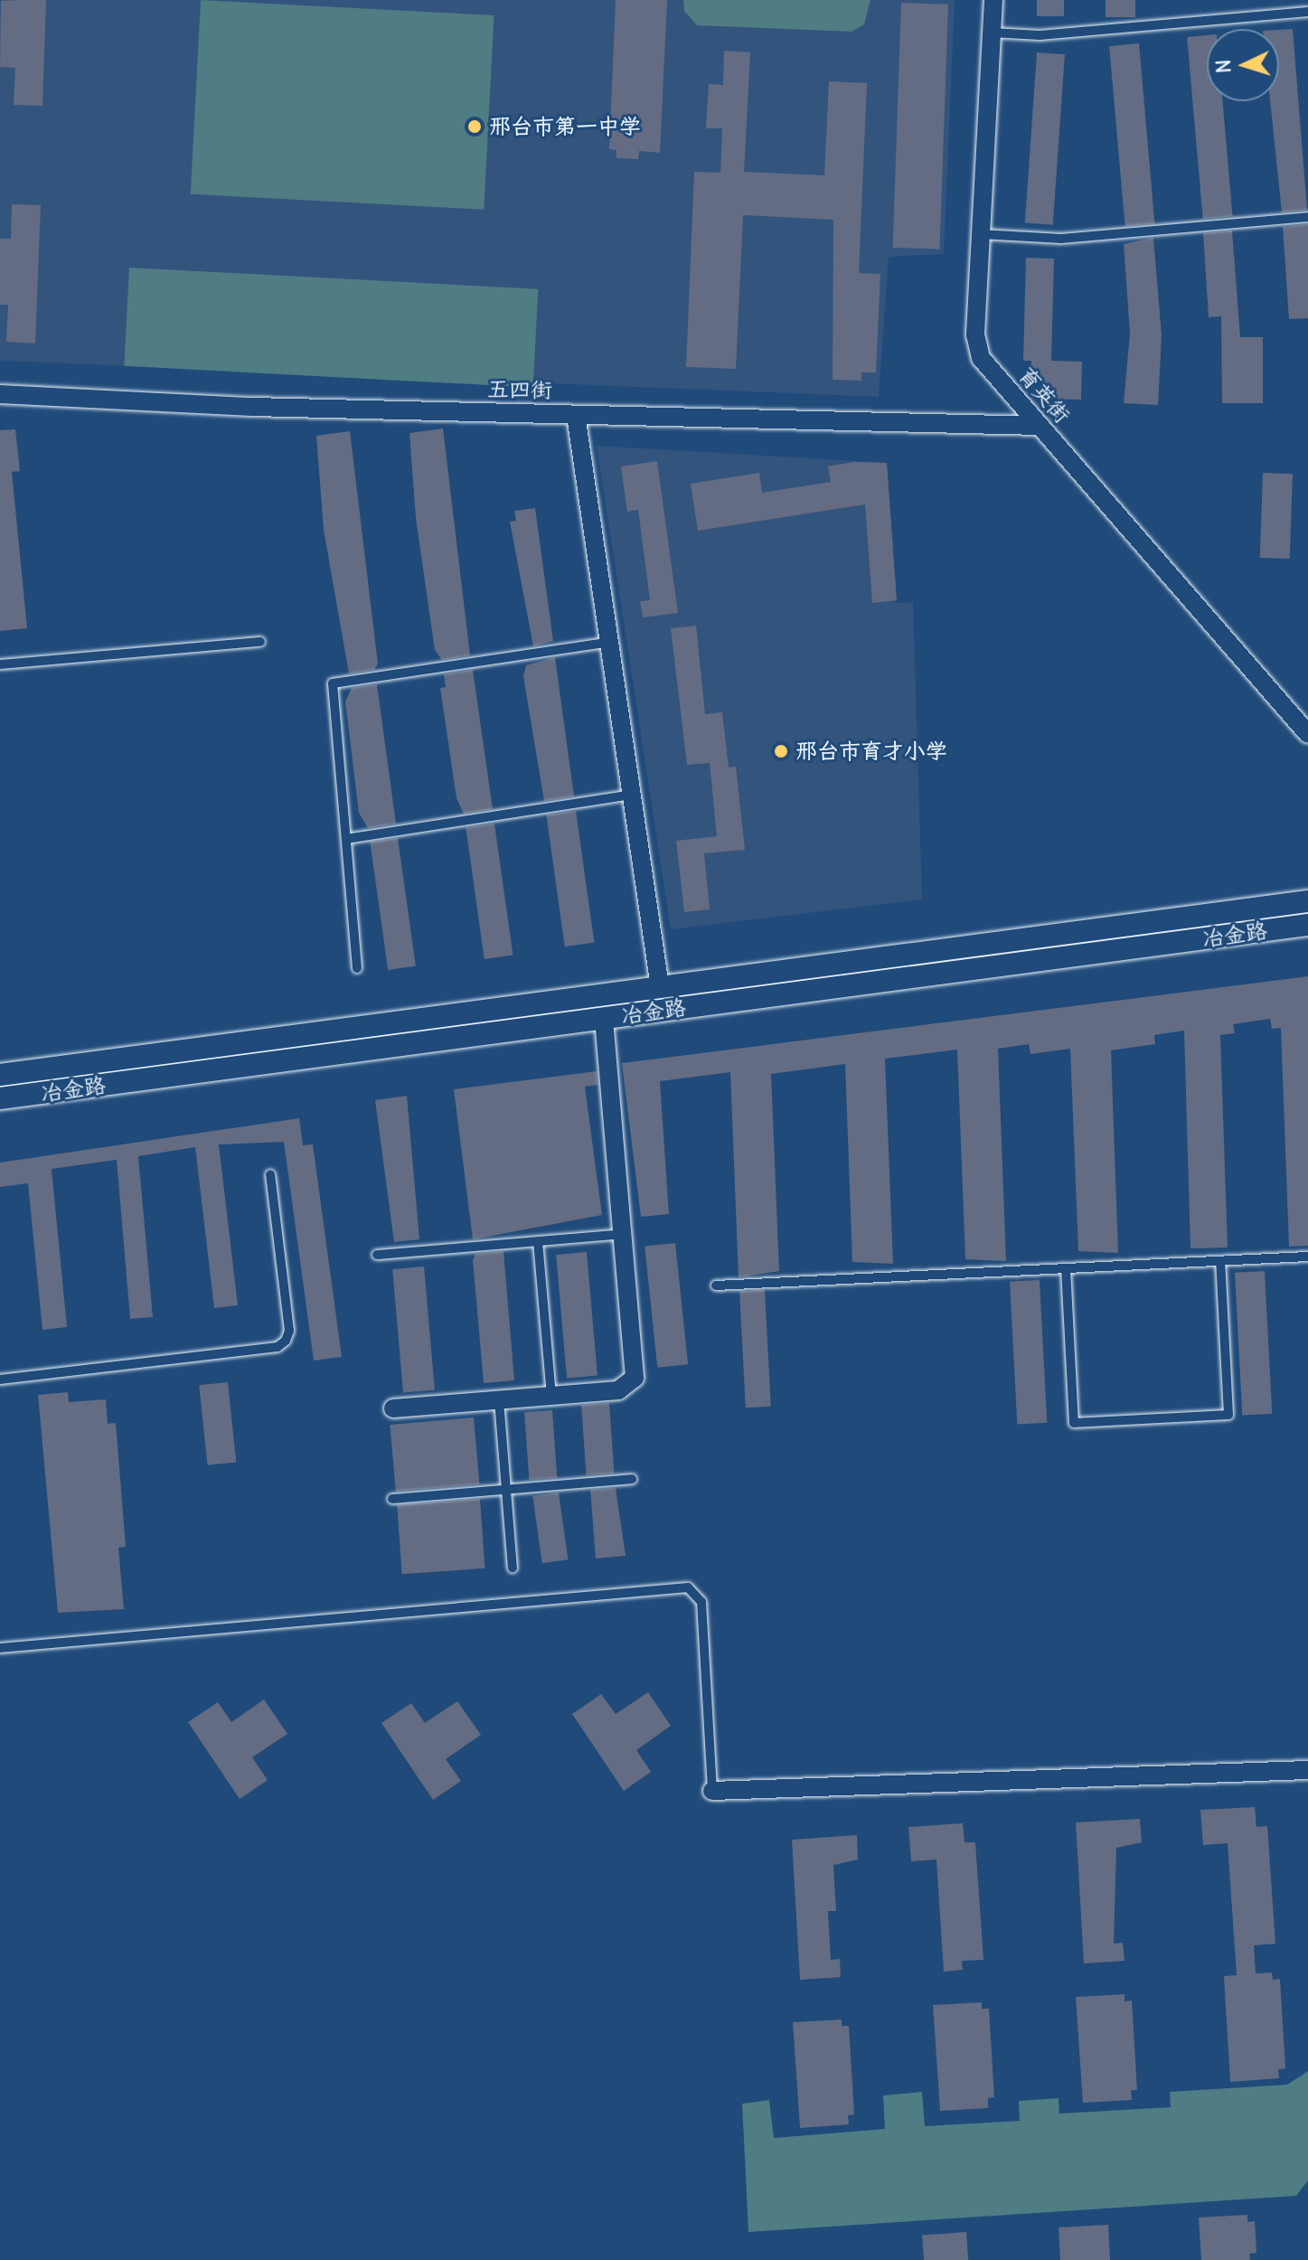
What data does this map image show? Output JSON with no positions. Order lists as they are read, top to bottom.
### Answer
{
  "streets": {
    "street": ["五四街", "育英街", "冶金路"]
  },
  "crossings": [
    ["五四街", "育英街"]
  ],
  "places": ["邢台市第一中学", "邢台市育才小学"],
  "north": "left"
}
